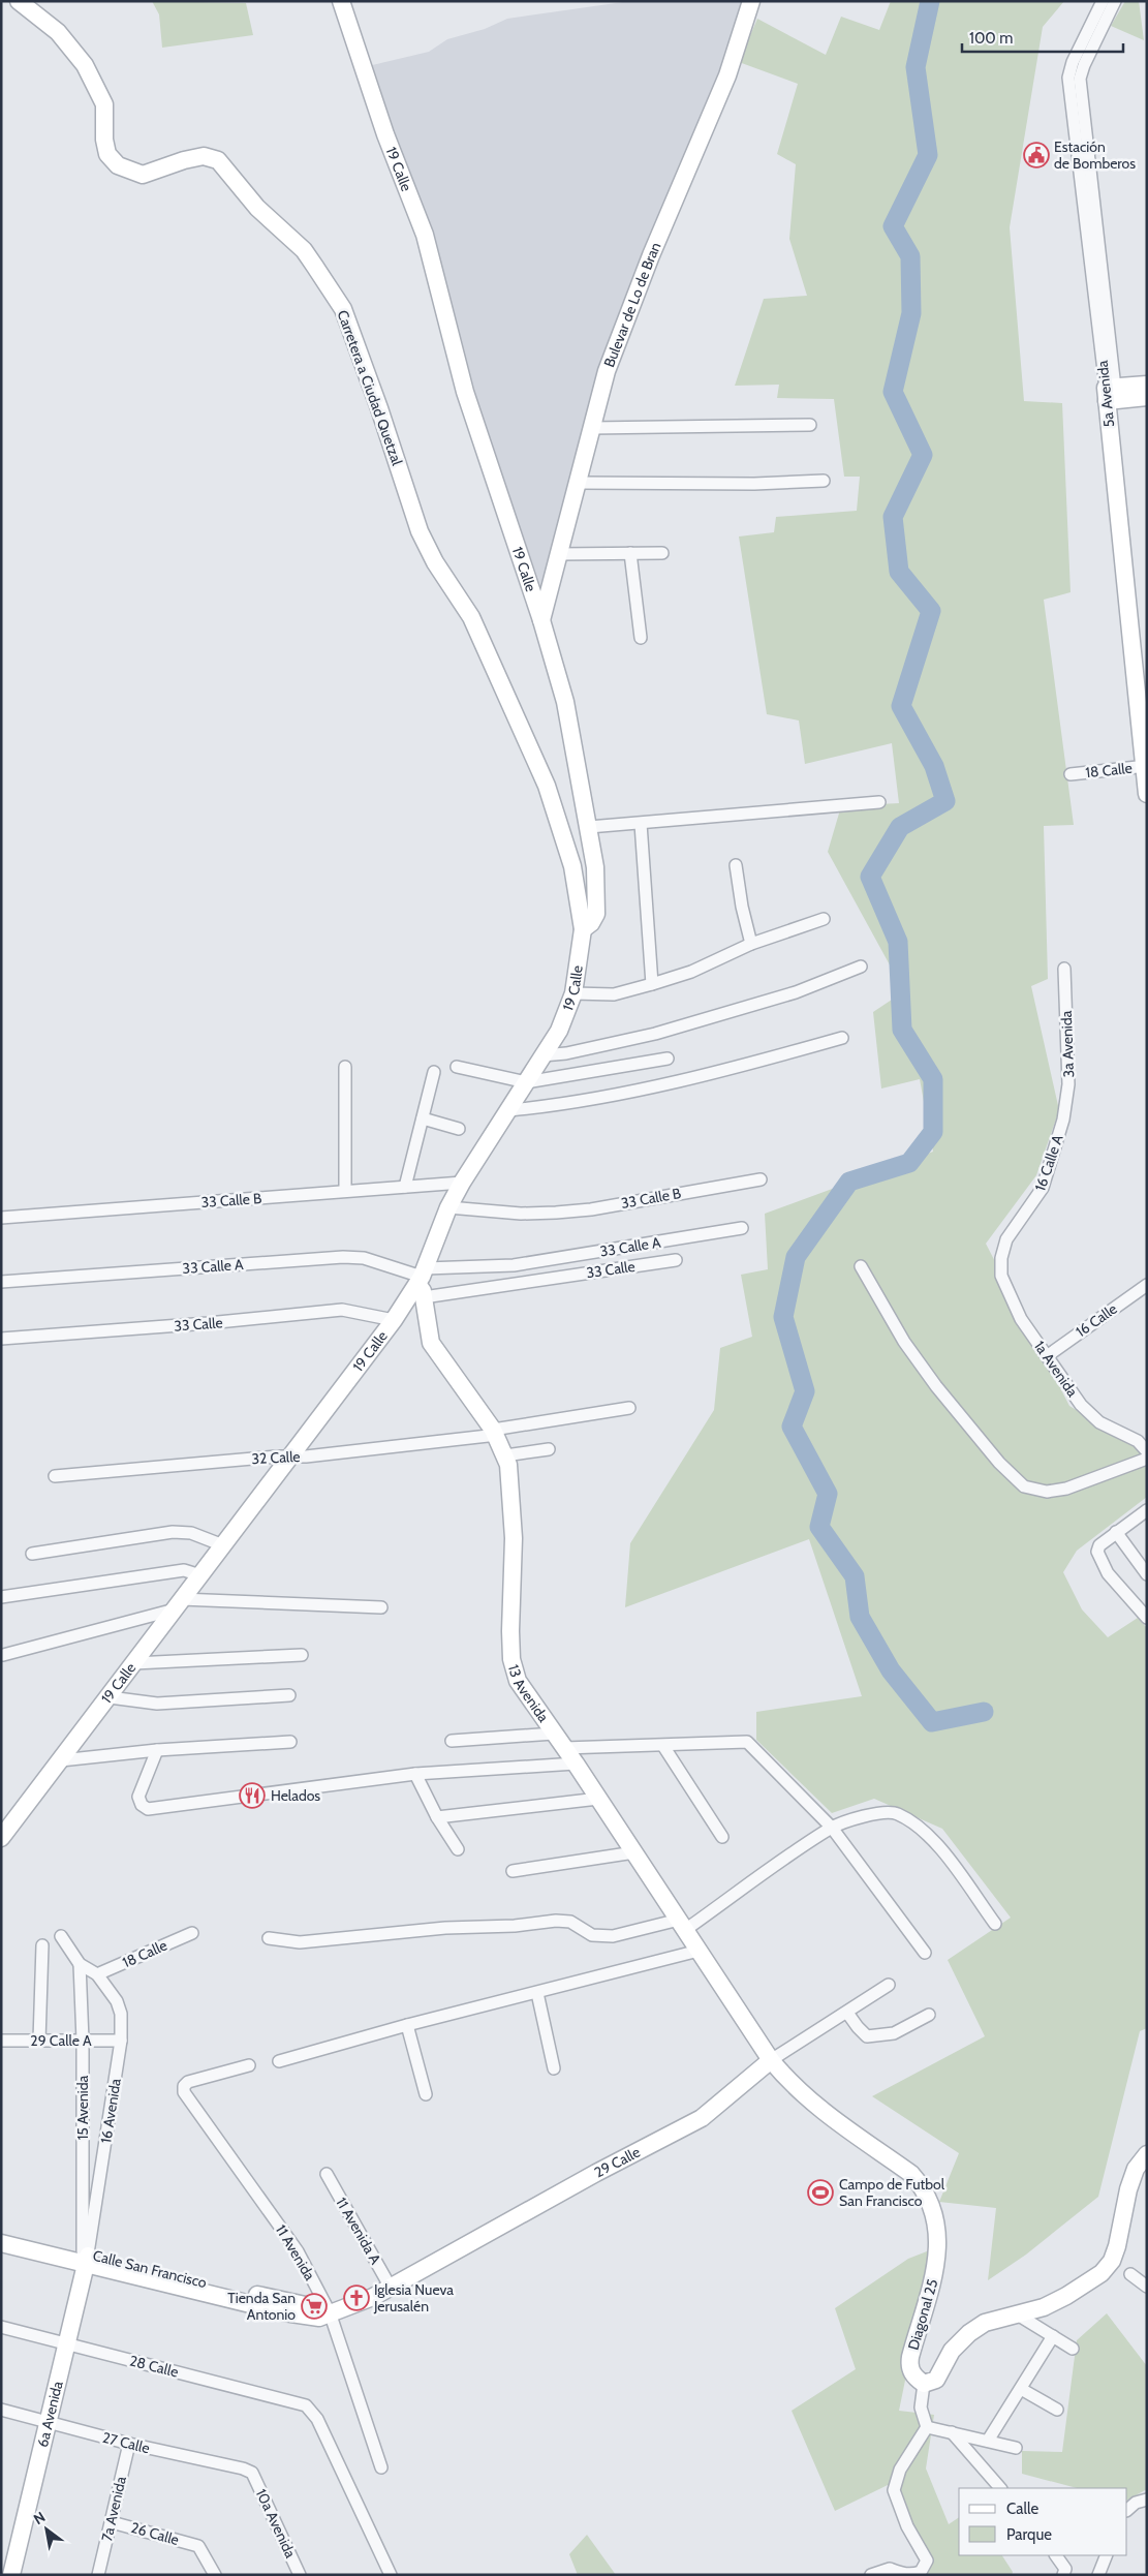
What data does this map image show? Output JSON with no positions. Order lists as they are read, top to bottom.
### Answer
{
  "streets": {
    "main road": [
      "19 Calle",
      "Bulevar de Lo de Bran",
      "Carretera a Ciudad Quetzal",
      "5a Avenida",
      "13 Avenida",
      "29 Calle",
      "Calle San Francisco",
      "Diagonal 25",
      "6a Avenida"
    ],
    "street": [
      "18 Calle",
      "3a Avenida",
      "16 Calle A",
      "33 Calle B",
      "33 Calle A",
      "33 Calle",
      "16 Calle",
      "1a Avenida",
      "32 Calle",
      "29 Calle A",
      "15 Avenida",
      "16 Avenida",
      "11 Avenida A",
      "11 Avenida",
      "28 Calle",
      "27 Calle",
      "7a Avenida",
      "10a Avenida",
      "26 Calle"
    ]
  },
  "crossings": [
    ["19 Calle", "Bulevar de Lo de Bran"],
    ["19 Calle", "Carretera a Ciudad Quetzal"],
    ["19 Calle", "33 Calle B"],
    ["19 Calle", "33 Calle A"],
    ["19 Calle", "33 Calle"],
    ["19 Calle", "32 Calle"],
    ["19 Calle", "13 Avenida"],
    ["5a Avenida", "18 Calle"],
    ["18 Calle", "16 Avenida"],
    ["3a Avenida", "16 Calle A"],
    ["16 Calle A", "1a Avenida"],
    ["33 Calle A", "33 Calle"],
    ["33 Calle A", "13 Avenida"],
    ["33 Calle", "13 Avenida"],
    ["16 Calle", "1a Avenida"],
    ["32 Calle", "13 Avenida"],
    ["13 Avenida", "29 Calle"],
    ["13 Avenida", "Diagonal 25"],
    ["29 Calle A", "15 Avenida"],
    ["29 Calle A", "16 Avenida"],
    ["15 Avenida", "16 Avenida"],
    ["15 Avenida", "Calle San Francisco"],
    ["15 Avenida", "6a Avenida"],
    ["16 Avenida", "Calle San Francisco"],
    ["16 Avenida", "6a Avenida"],
    ["29 Calle", "11 Avenida A"],
    ["29 Calle", "11 Avenida"],
    ["29 Calle", "Calle San Francisco"],
    ["29 Calle", "Diagonal 25"],
    ["11 Avenida", "Calle San Francisco"],
    ["Calle San Francisco", "6a Avenida"],
    ["28 Calle", "6a Avenida"],
    ["6a Avenida", "27 Calle"],
    ["27 Calle", "7a Avenida"],
    ["27 Calle", "10a Avenida"],
    ["7a Avenida", "26 Calle"]
  ],
  "places": {
    "public building": ["Estación de Bomberos"],
    "restaurant": ["Helados"],
    "sports": ["Campo de Futbol San Francisco"],
    "church": ["Iglesia Nueva Jerusalén"],
    "supermarket": ["Tienda San Antonio"]
  },
  "legend": ["Calle", "Parque"],
  "scale_bar": "100 m",
  "north": "top left"
}
